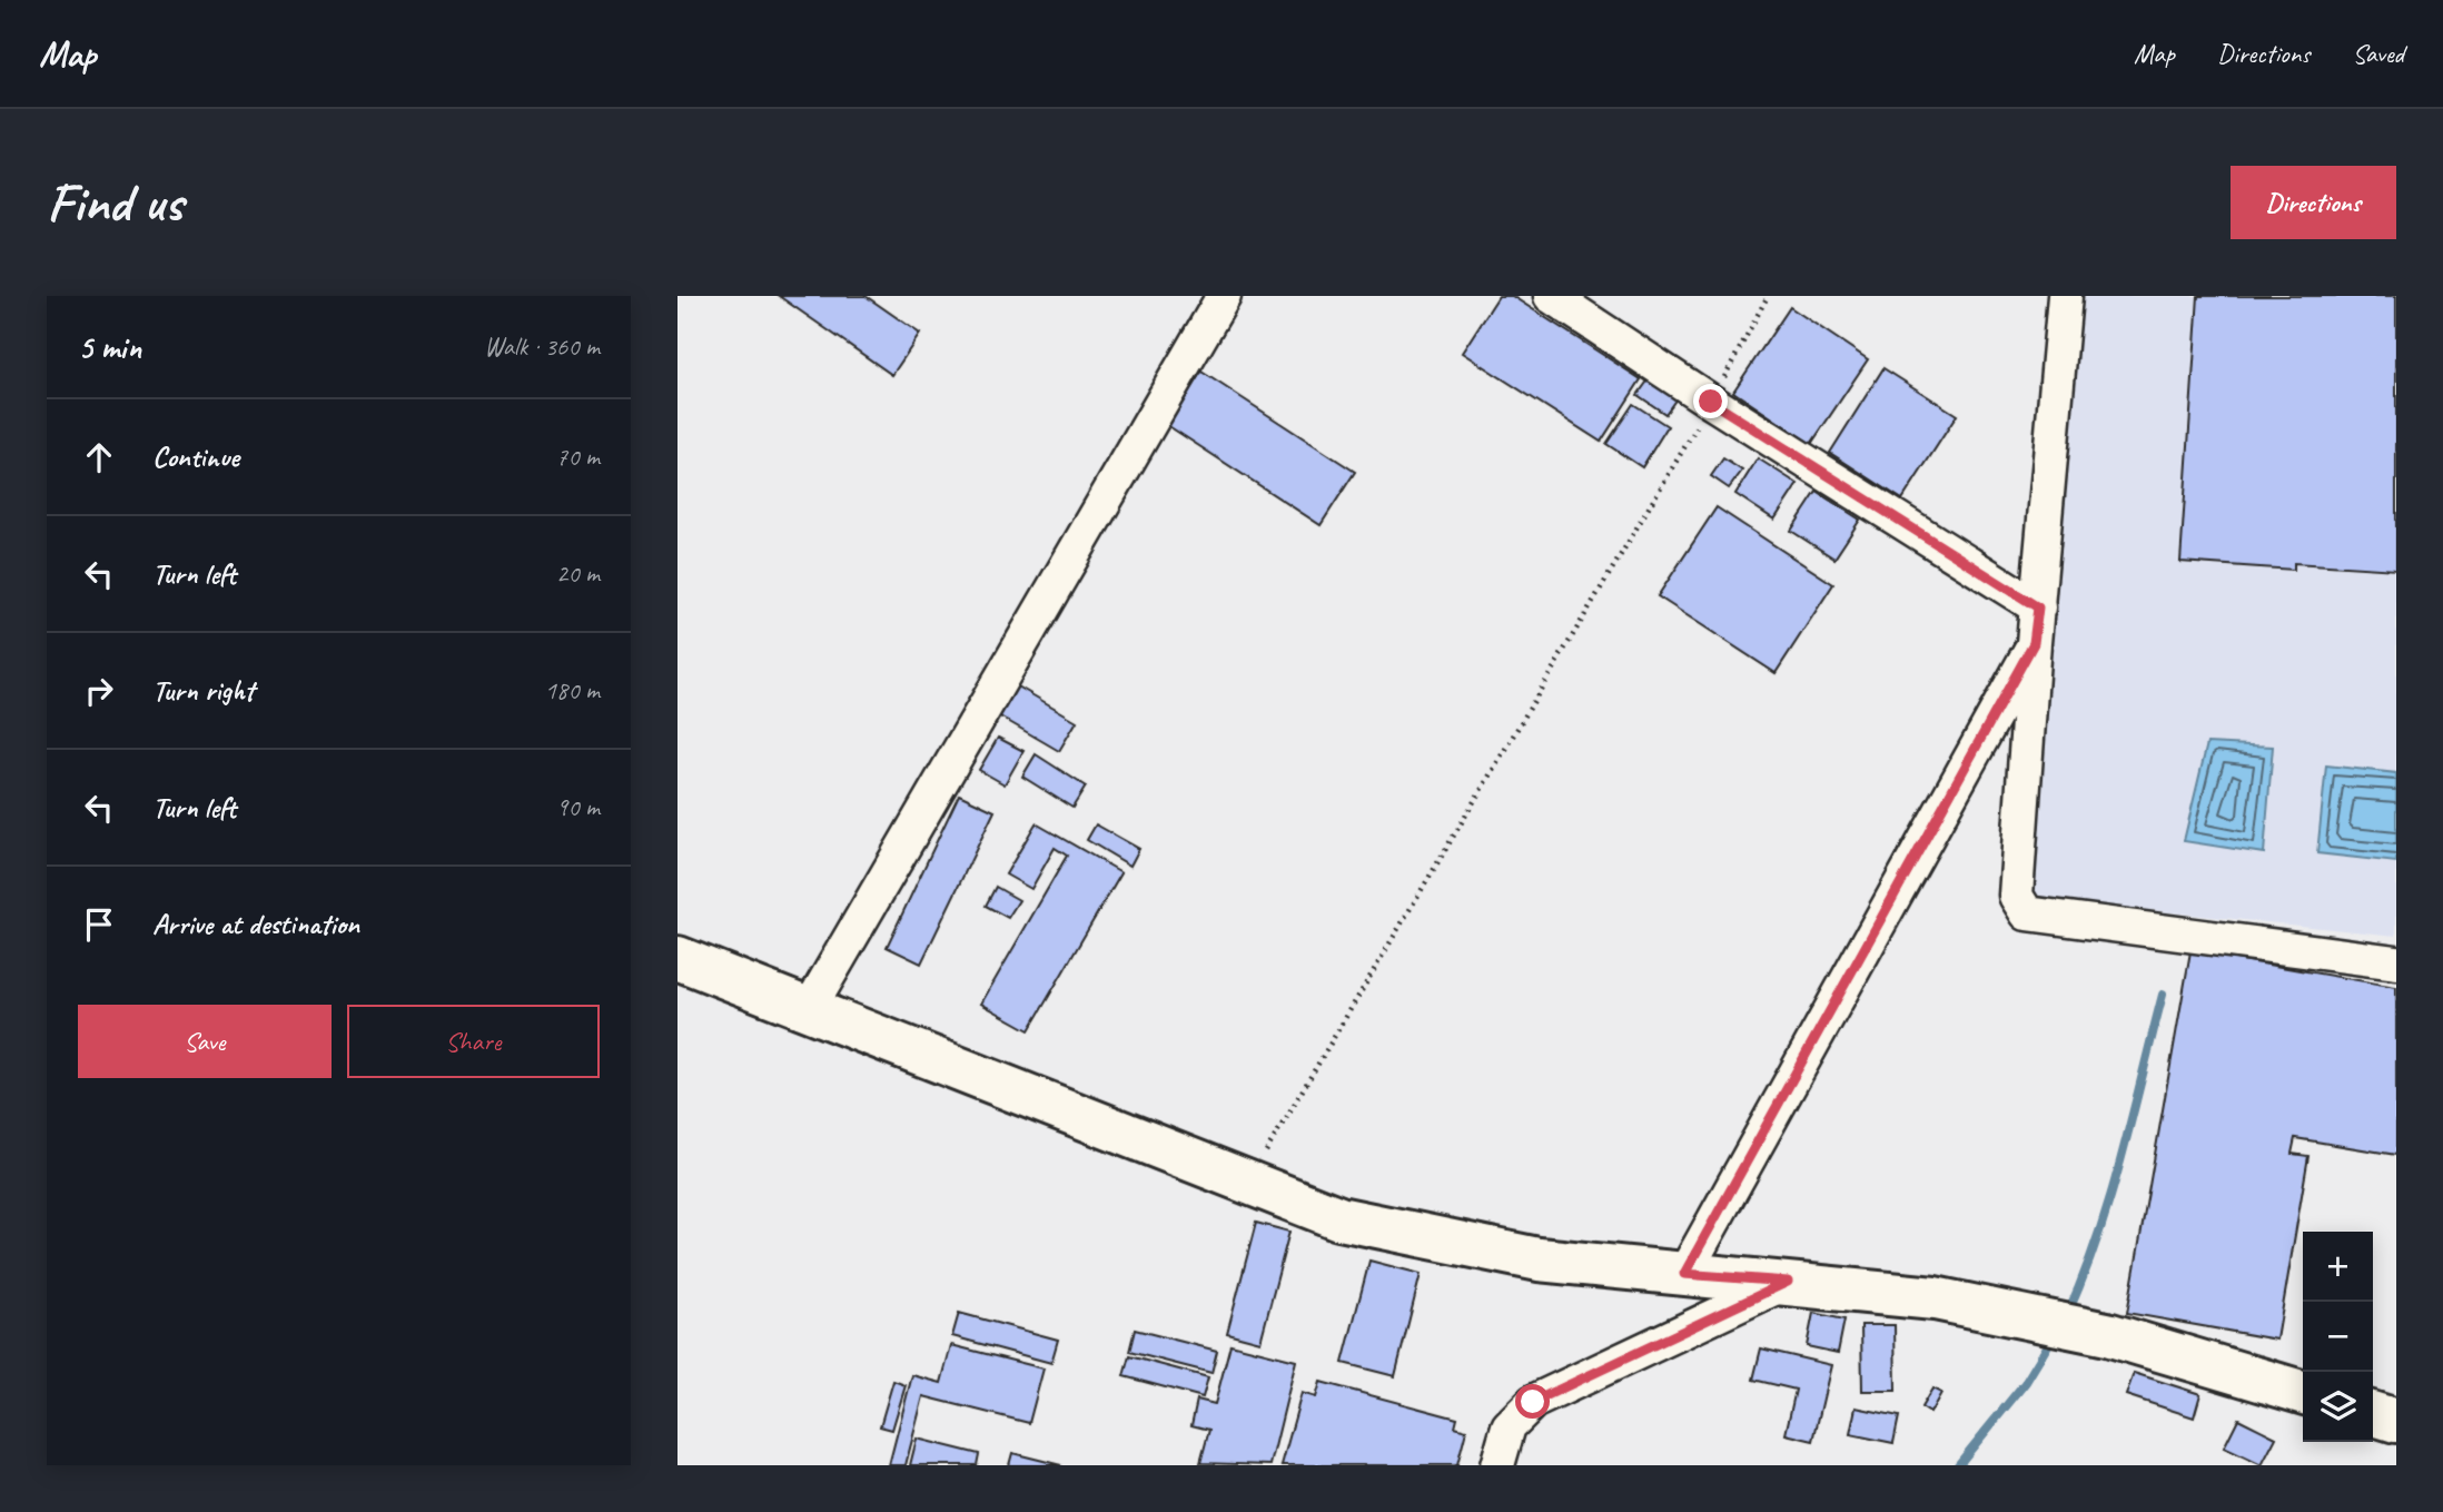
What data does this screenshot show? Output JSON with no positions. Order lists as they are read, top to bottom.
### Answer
{
  "page": {
    "header": "Map",
    "nav": ["Map", "Directions", "Saved"],
    "buttons": [
      "Directions",
      ["Save", "Share"]
    ],
    "title": "Find us",
    "heading": ["5 min", "Walk · 360 m"],
    "list": [
      ["Continue", "70 m"],
      ["Turn left", "20 m"],
      ["Turn right", "180 m"],
      ["Turn left", "90 m"],
      "Arrive at destination"
    ],
    "map_buttons": ["+", "−"]
  }
}
